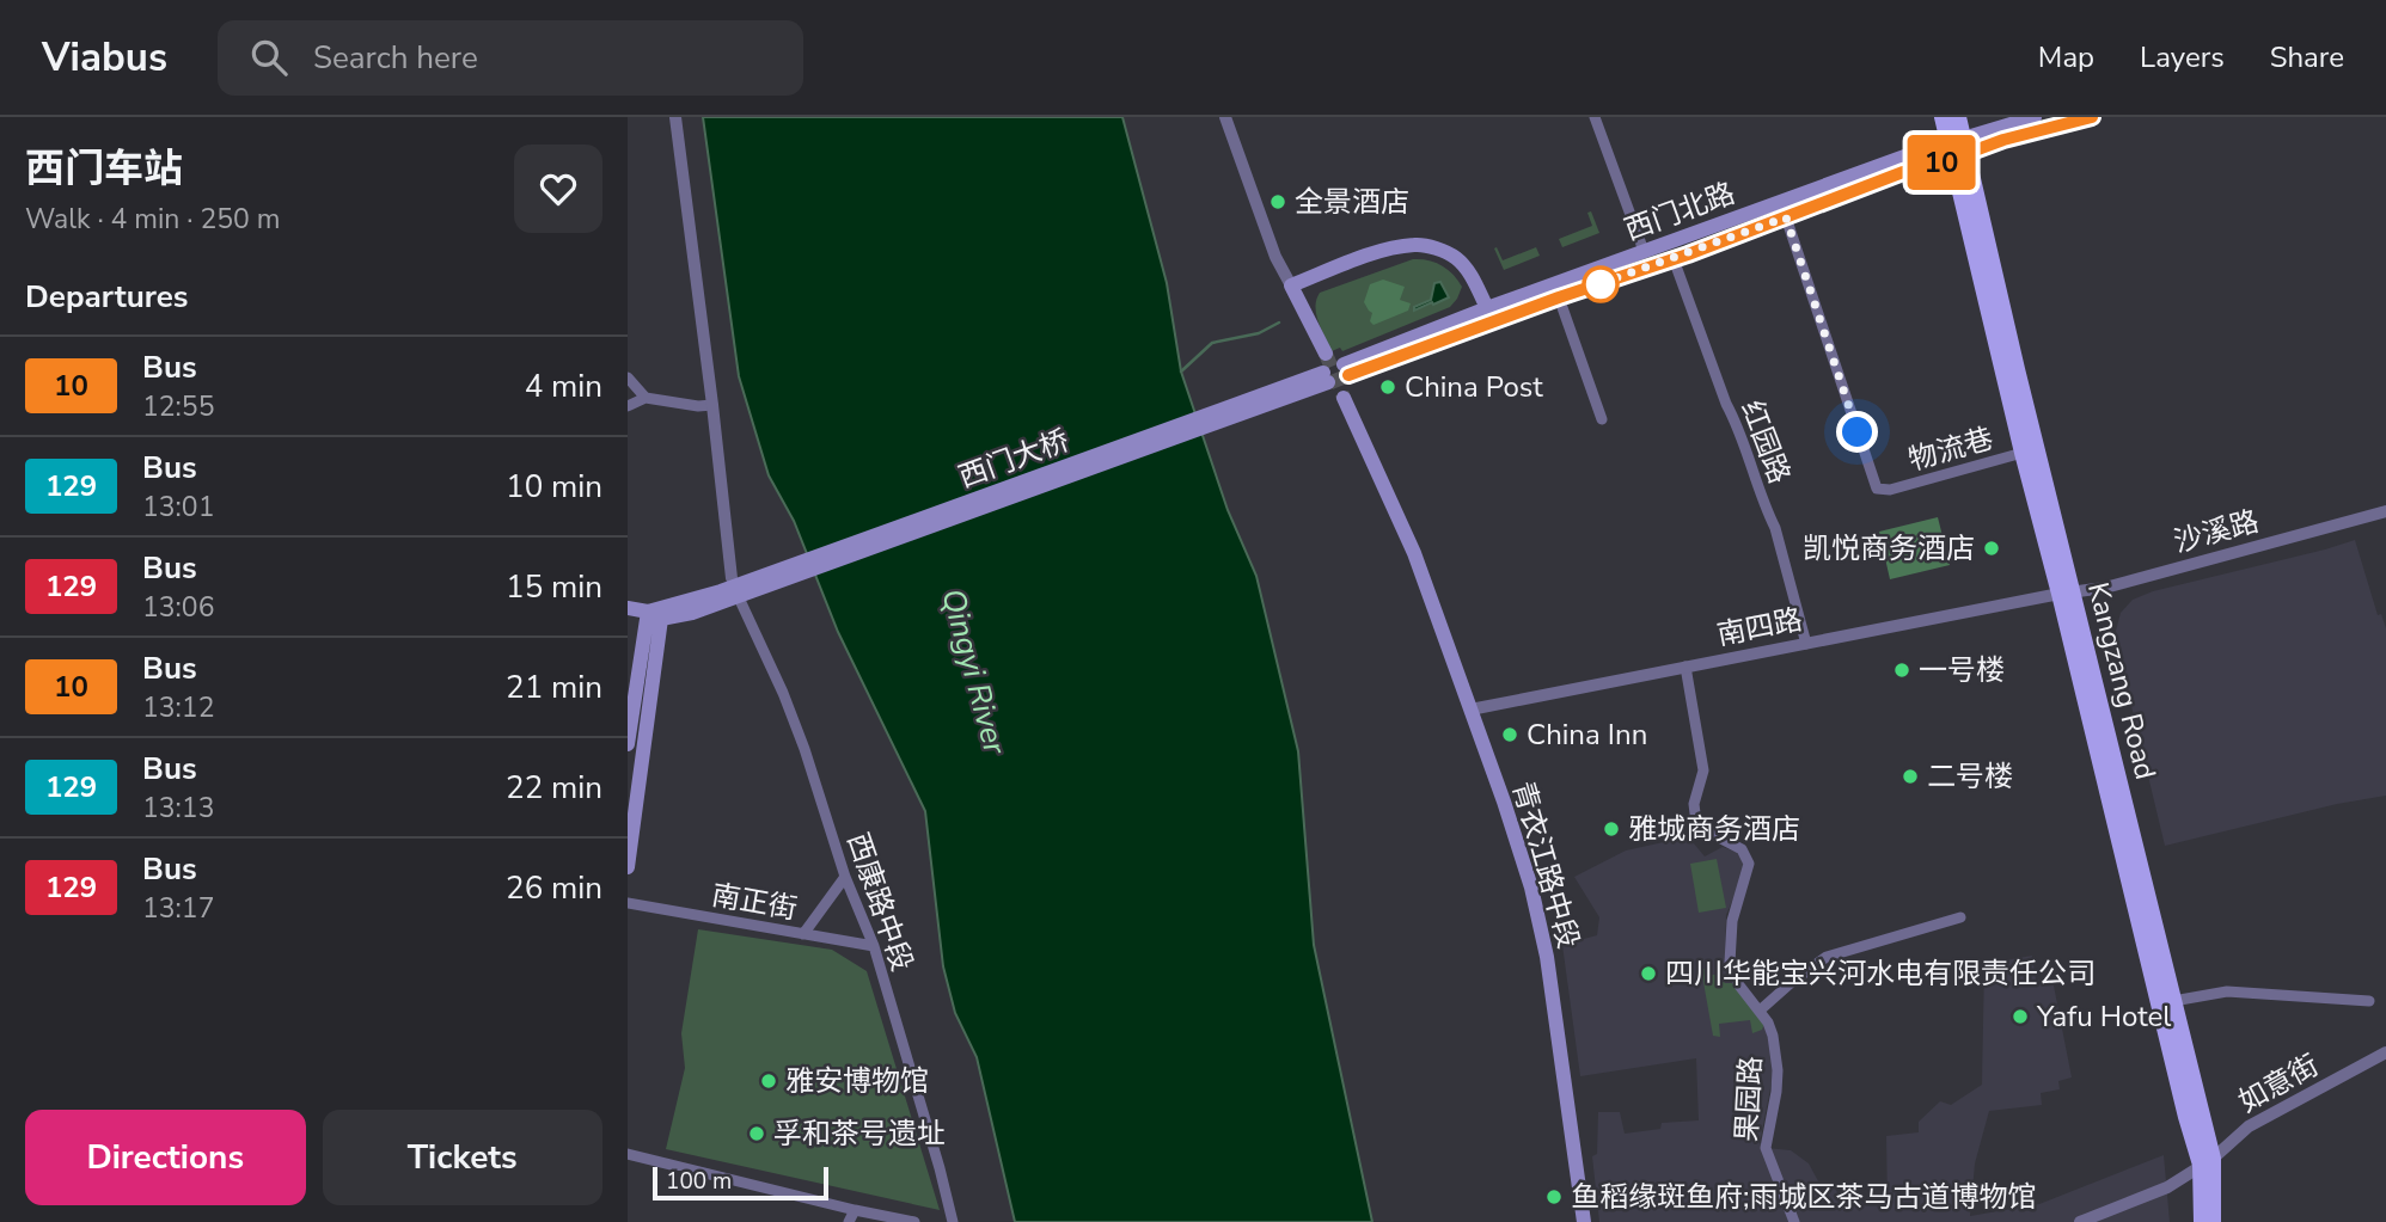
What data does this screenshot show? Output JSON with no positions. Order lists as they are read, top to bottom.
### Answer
{
  "streets": {
    "main road": [
      "西门北路",
      "西门大桥",
      "Kangzang Road",
      "青衣江路中段"
    ],
    "street": [
      "红园路",
      "物流巷",
      "沙溪路",
      "南四路",
      "南正街",
      "西康路中段",
      "如意街",
      "果园路"
    ]
  },
  "crossings": [
    ["西门北路", "红园路"],
    ["西门北路", "物流巷"],
    ["西门北路", "Kangzang Road"],
    ["红园路", "南四路"],
    ["物流巷", "Kangzang Road"],
    ["沙溪路", "南四路"],
    ["沙溪路", "Kangzang Road"],
    ["南四路", "Kangzang Road"],
    ["南四路", "青衣江路中段"],
    ["南四路", "果园路"],
    ["Kangzang Road", "如意街"],
    ["南正街", "西康路中段"]
  ],
  "water": ["Qingyi River"],
  "places": [
    "全景酒店",
    "China Post",
    "凯悦商务酒店",
    "一号楼",
    "China Inn",
    "二号楼",
    "雅城商务酒店",
    "四川华能宝兴河水电有限责任公司",
    "Yafu Hotel",
    "雅安博物馆",
    "孚和茶号遗址",
    "鱼稻缘斑鱼府;雨城区茶马古道博物馆"
  ],
  "lines": ["bus line 10"],
  "scale_bar": "100 m",
  "page": {
    "header": "Viabus",
    "search": "Search here",
    "nav": ["Map", "Layers", "Share"],
    "heading": [
      ["西门车站", "Walk · 4 min · 250 m"],
      "Departures"
    ],
    "on_map": "10",
    "list": [
      {
        "mark": "10",
        "name": "Bus",
        "note": "12:55",
        "value": "4 min"
      },
      {
        "mark": "129",
        "name": "Bus",
        "note": "13:01",
        "value": "10 min"
      },
      {
        "mark": "129",
        "name": "Bus",
        "note": "13:06",
        "value": "15 min"
      },
      {
        "mark": "10",
        "name": "Bus",
        "note": "13:12",
        "value": "21 min"
      },
      {
        "mark": "129",
        "name": "Bus",
        "note": "13:13",
        "value": "22 min"
      },
      {
        "mark": "129",
        "name": "Bus",
        "note": "13:17",
        "value": "26 min"
      }
    ],
    "buttons": ["Directions", "Tickets"],
    "scale": "100 m"
  }
}
